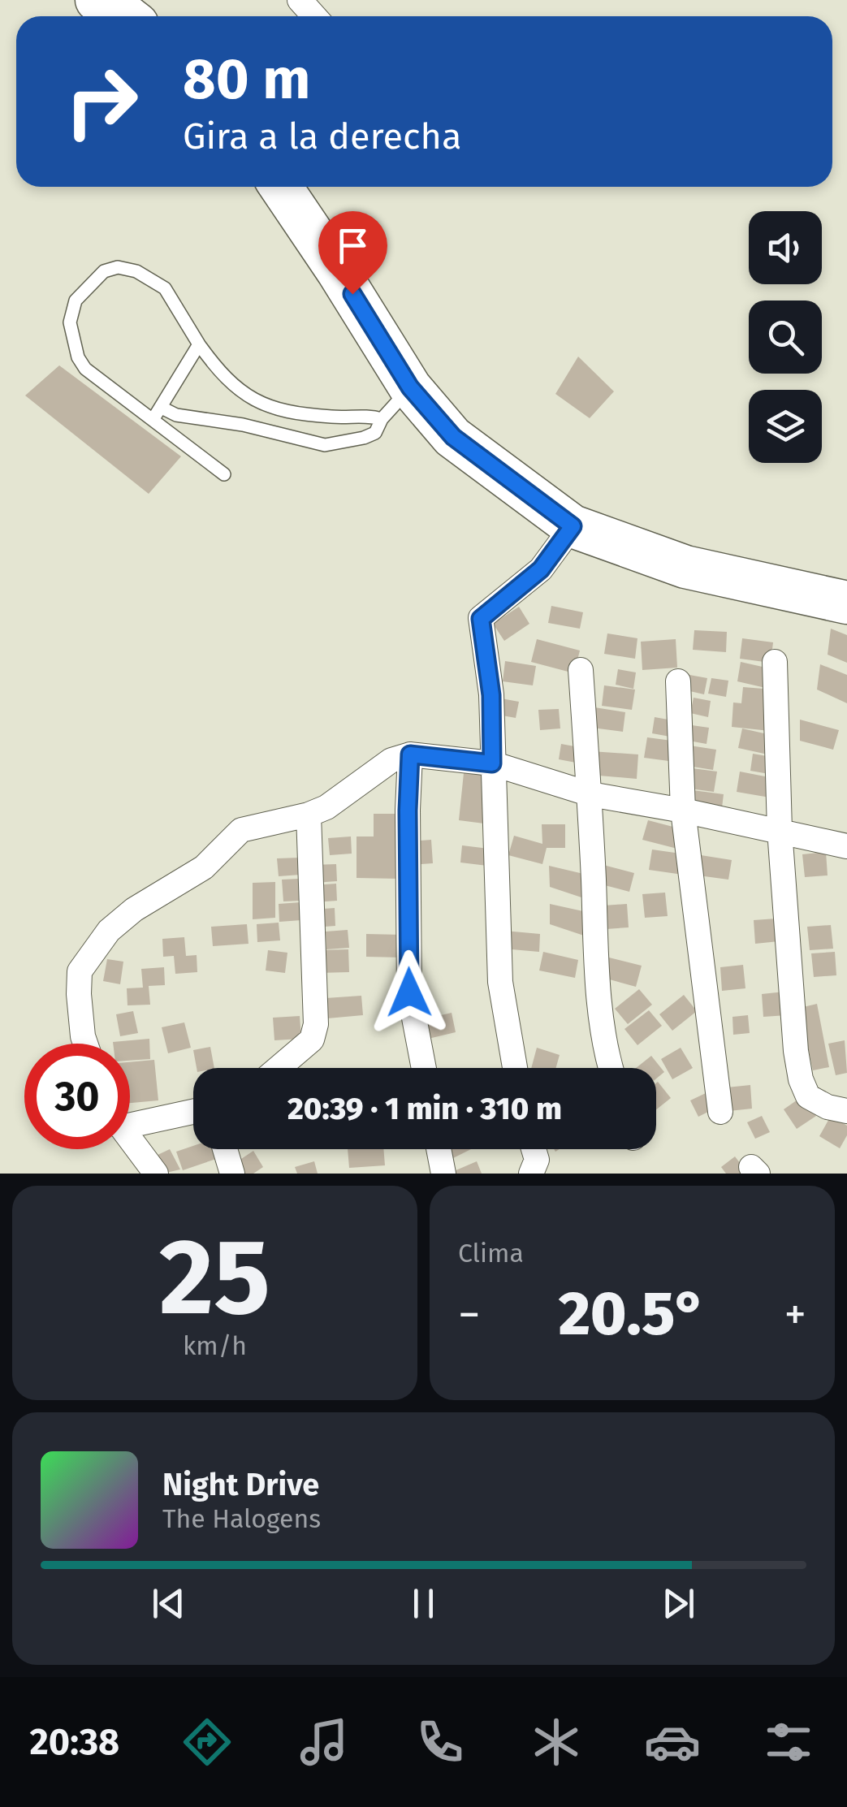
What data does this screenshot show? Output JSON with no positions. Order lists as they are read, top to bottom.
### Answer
{
  "page": {
    "turn": ["80 m", "Gira a la derecha"],
    "limit": "30",
    "trip": "20:39 · 1 min · 310 m",
    "tile": [
      ["25", "km/h"],
      "Clima"
    ],
    "heat": ["−", "20.5°", "+"],
    "song": ["Night Drive", "The Halogens"],
    "tabs": "20:38"
  }
}
